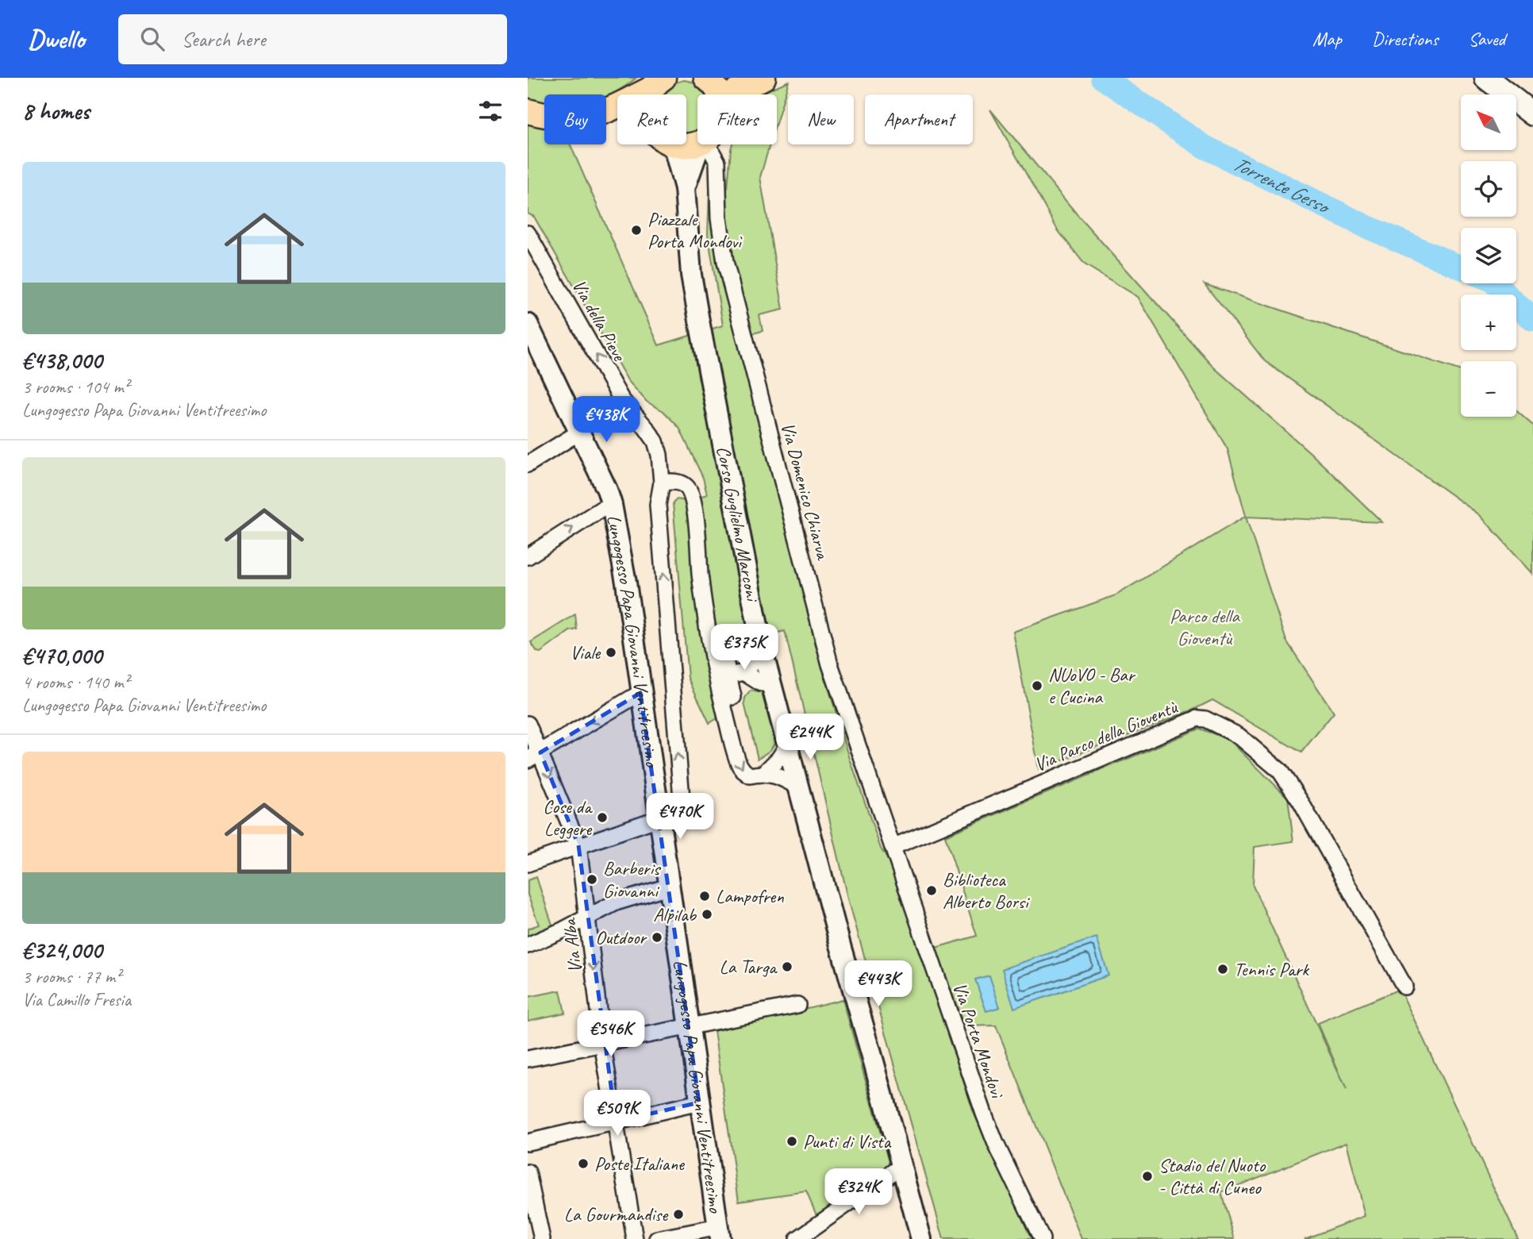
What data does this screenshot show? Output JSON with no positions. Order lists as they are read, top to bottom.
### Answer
{
  "streets": {
    "street": [
      "Via della Pieve",
      "Via Domenico Chiarva",
      "Corso Guglielmo Marconi",
      "Lungogesso Papa Giovanni Ventitreesimo",
      "Via Parco della Gioventù",
      "Via Alba",
      "Via Porta Mondovì"
    ]
  },
  "crossings": [
    ["Via della Pieve", "Lungogesso Papa Giovanni Ventitreesimo"],
    ["Via della Pieve", "Via Alba"],
    ["Via Domenico Chiarva", "Via Parco della Gioventù"],
    ["Via Domenico Chiarva", "Via Porta Mondovì"],
    ["Via Parco della Gioventù", "Via Porta Mondovì"]
  ],
  "one_way": ["Via Alba"],
  "water": ["Torrente Gesso"],
  "parks": ["Parco della Gioventù"],
  "places": [
    "Piazzale Porta Mondovì",
    "Viale",
    "NUoVO - Bar e Cucina",
    "Cose da Leggere",
    "Barberis Giovanni",
    "Biblioteca Alberto Borsi",
    "Lampofren",
    "Alpilab",
    "Outdoor",
    "La Targa",
    "Tennis Park",
    "Punti di Vista",
    "Poste Italiane",
    "Stadio del Nuoto - Città di Cuneo",
    "La Gourmandise"
  ],
  "north": "top left",
  "page": {
    "header": "Dwello",
    "search": "Search here",
    "nav": ["Map", "Directions", "Saved"],
    "heading": "8 homes",
    "map_buttons": ["+", "−"],
    "chip": [
      "Buy",
      "Rent",
      "Filters",
      "New",
      "Apartment"
    ],
    "list": [
      {
        "name": "€438,000",
        "note": "3 rooms · 104 m² · Lungogesso Papa Giovanni Ventitreesimo"
      },
      {
        "name": "€470,000",
        "note": "4 rooms · 140 m² · Lungogesso Papa Giovanni Ventitreesimo"
      },
      {
        "name": "€324,000",
        "note": "3 rooms · 77 m² · Via Camillo Fresia"
      }
    ],
    "price": [
      "€438K",
      "€375K",
      "€244K",
      "€470K",
      "€443K",
      "€546K",
      "€509K",
      "€324K"
    ]
  }
}
